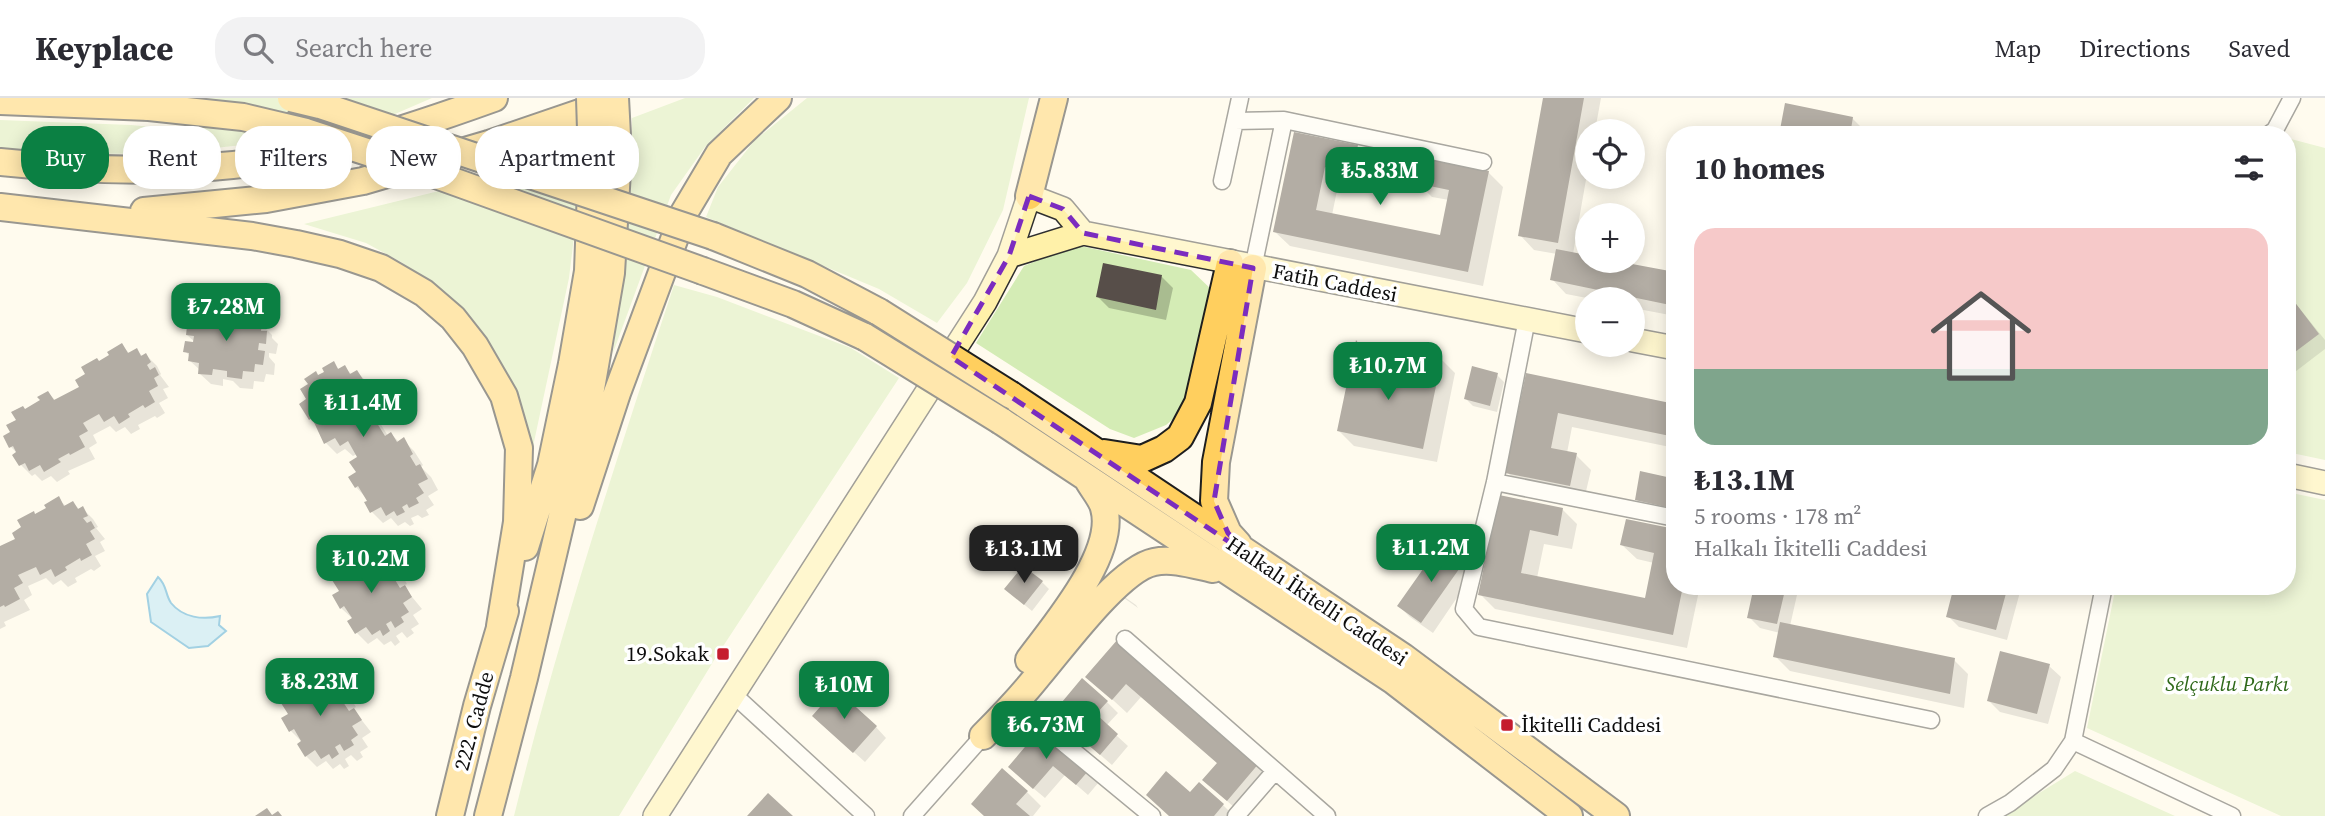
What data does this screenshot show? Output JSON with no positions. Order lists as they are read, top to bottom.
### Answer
{
  "streets": {
    "main road": ["Halkalı İkitelli Caddesi", "222. Cadde"],
    "street": ["Fatih Caddesi"]
  },
  "parks": ["Selçuklu Parkı"],
  "places": {
    "transit": ["19.Sokak", "İkitelli Caddesi"]
  },
  "page": {
    "header": "Keyplace",
    "search": "Search here",
    "nav": ["Map", "Directions", "Saved"],
    "map_buttons": ["+", "−"],
    "chip": [
      "Buy",
      "Rent",
      "Filters",
      "New",
      "Apartment"
    ],
    "heading": "10 homes",
    "price": [
      "₺5.83M",
      "₺7.28M",
      "₺10.7M",
      "₺11.4M",
      "₺11.2M",
      "₺13.1M",
      "₺10.2M",
      "₺8.23M",
      "₺10M",
      "₺6.73M"
    ],
    "list": [
      {
        "name": "₺13.1M",
        "note": "5 rooms · 178 m² · Halkalı İkitelli Caddesi"
      }
    ]
  }
}
